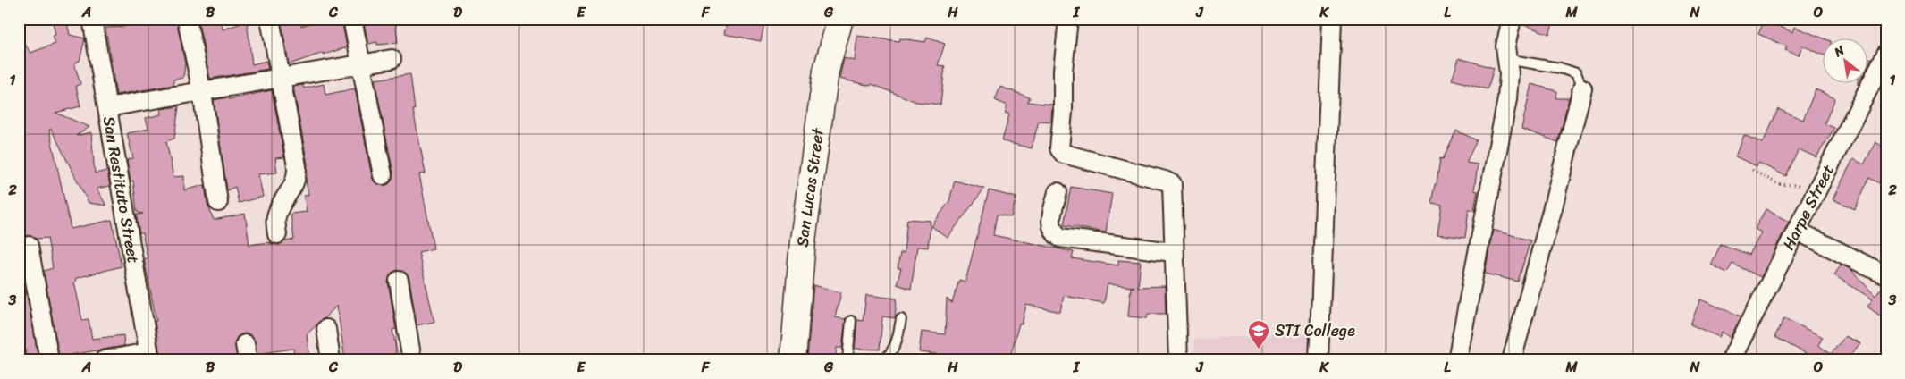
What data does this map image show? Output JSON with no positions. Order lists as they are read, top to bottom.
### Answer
{
  "streets": {
    "street": ["San Lucas Street", "San Restituto Street", "Harpe Street"]
  },
  "places": {
    "school or university": ["STI College"]
  },
  "north": "top left",
  "grid": {
    "columns": [
      "A",
      "B",
      "C",
      "D",
      "E",
      "F",
      "G",
      "H",
      "I",
      "J",
      "K",
      "L",
      "M",
      "N",
      "O"
    ],
    "rows": ["1", "2", "3"]
  }
}
